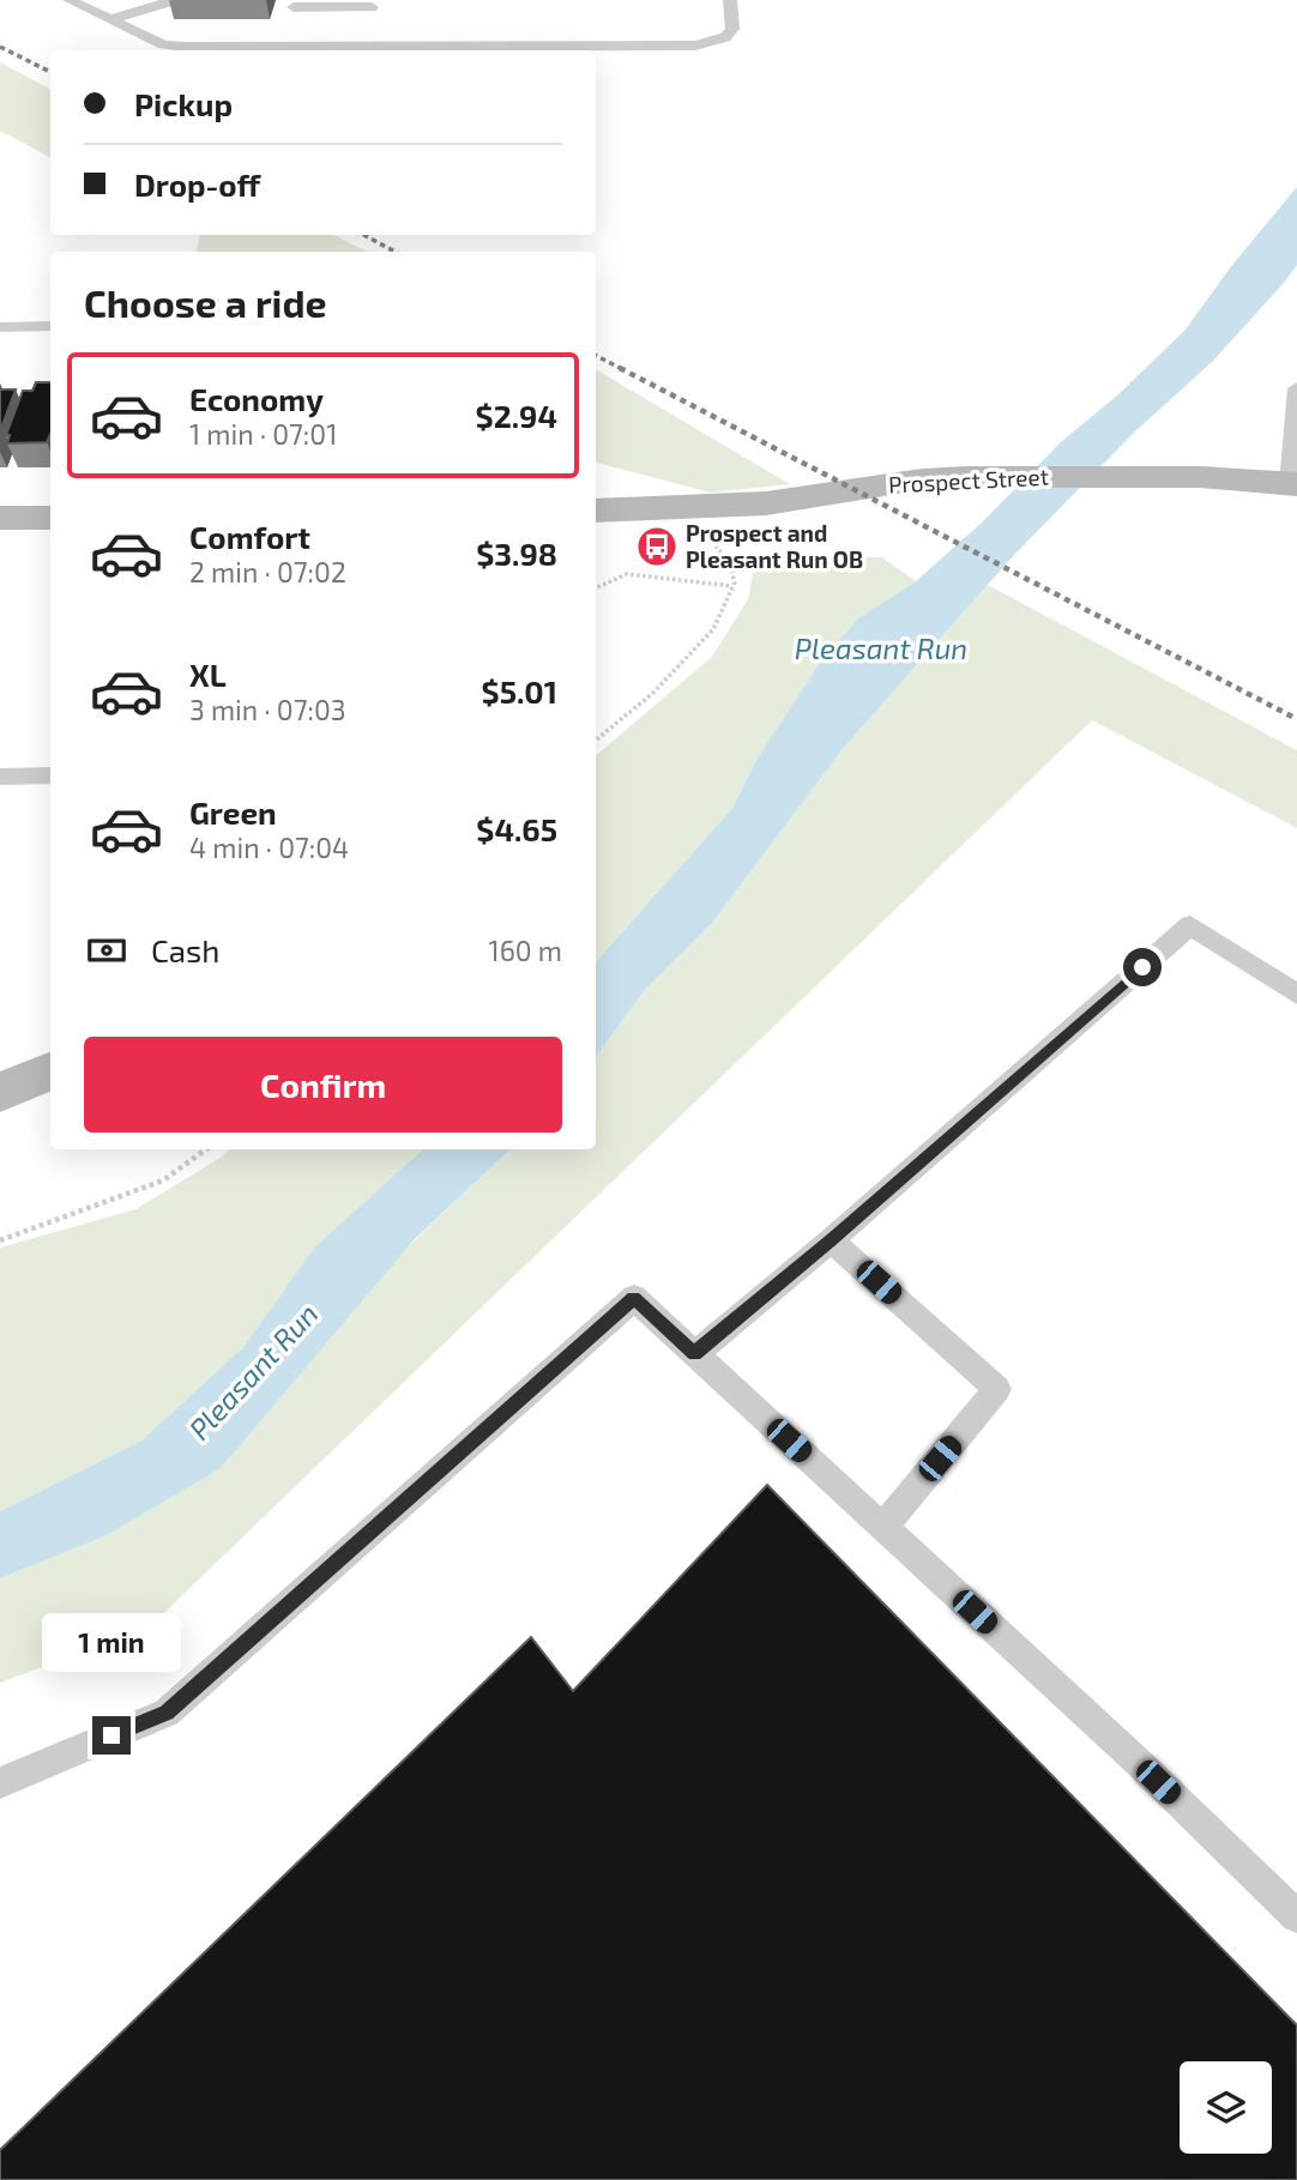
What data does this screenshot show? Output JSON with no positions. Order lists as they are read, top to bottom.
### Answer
{
  "streets": {
    "main road": ["Prospect Street"]
  },
  "water": ["Pleasant Run"],
  "places": {
    "bus stop": ["Prospect and Pleasant Run OB"]
  },
  "page": {
    "banner": ["Pickup", "Drop-off"],
    "heading": "Choose a ride",
    "list": [
      {
        "name": "Economy",
        "note": "1 min · 07:01",
        "value": "$2.94"
      },
      {
        "name": "Comfort",
        "note": "2 min · 07:02",
        "value": "$3.98"
      },
      {
        "name": "XL",
        "note": "3 min · 07:03",
        "value": "$5.01"
      },
      {
        "name": "Green",
        "note": "4 min · 07:04",
        "value": "$4.65"
      }
    ],
    "pay": ["Cash", "160 m"],
    "buttons": "Confirm",
    "bubble": "1 min"
  }
}
